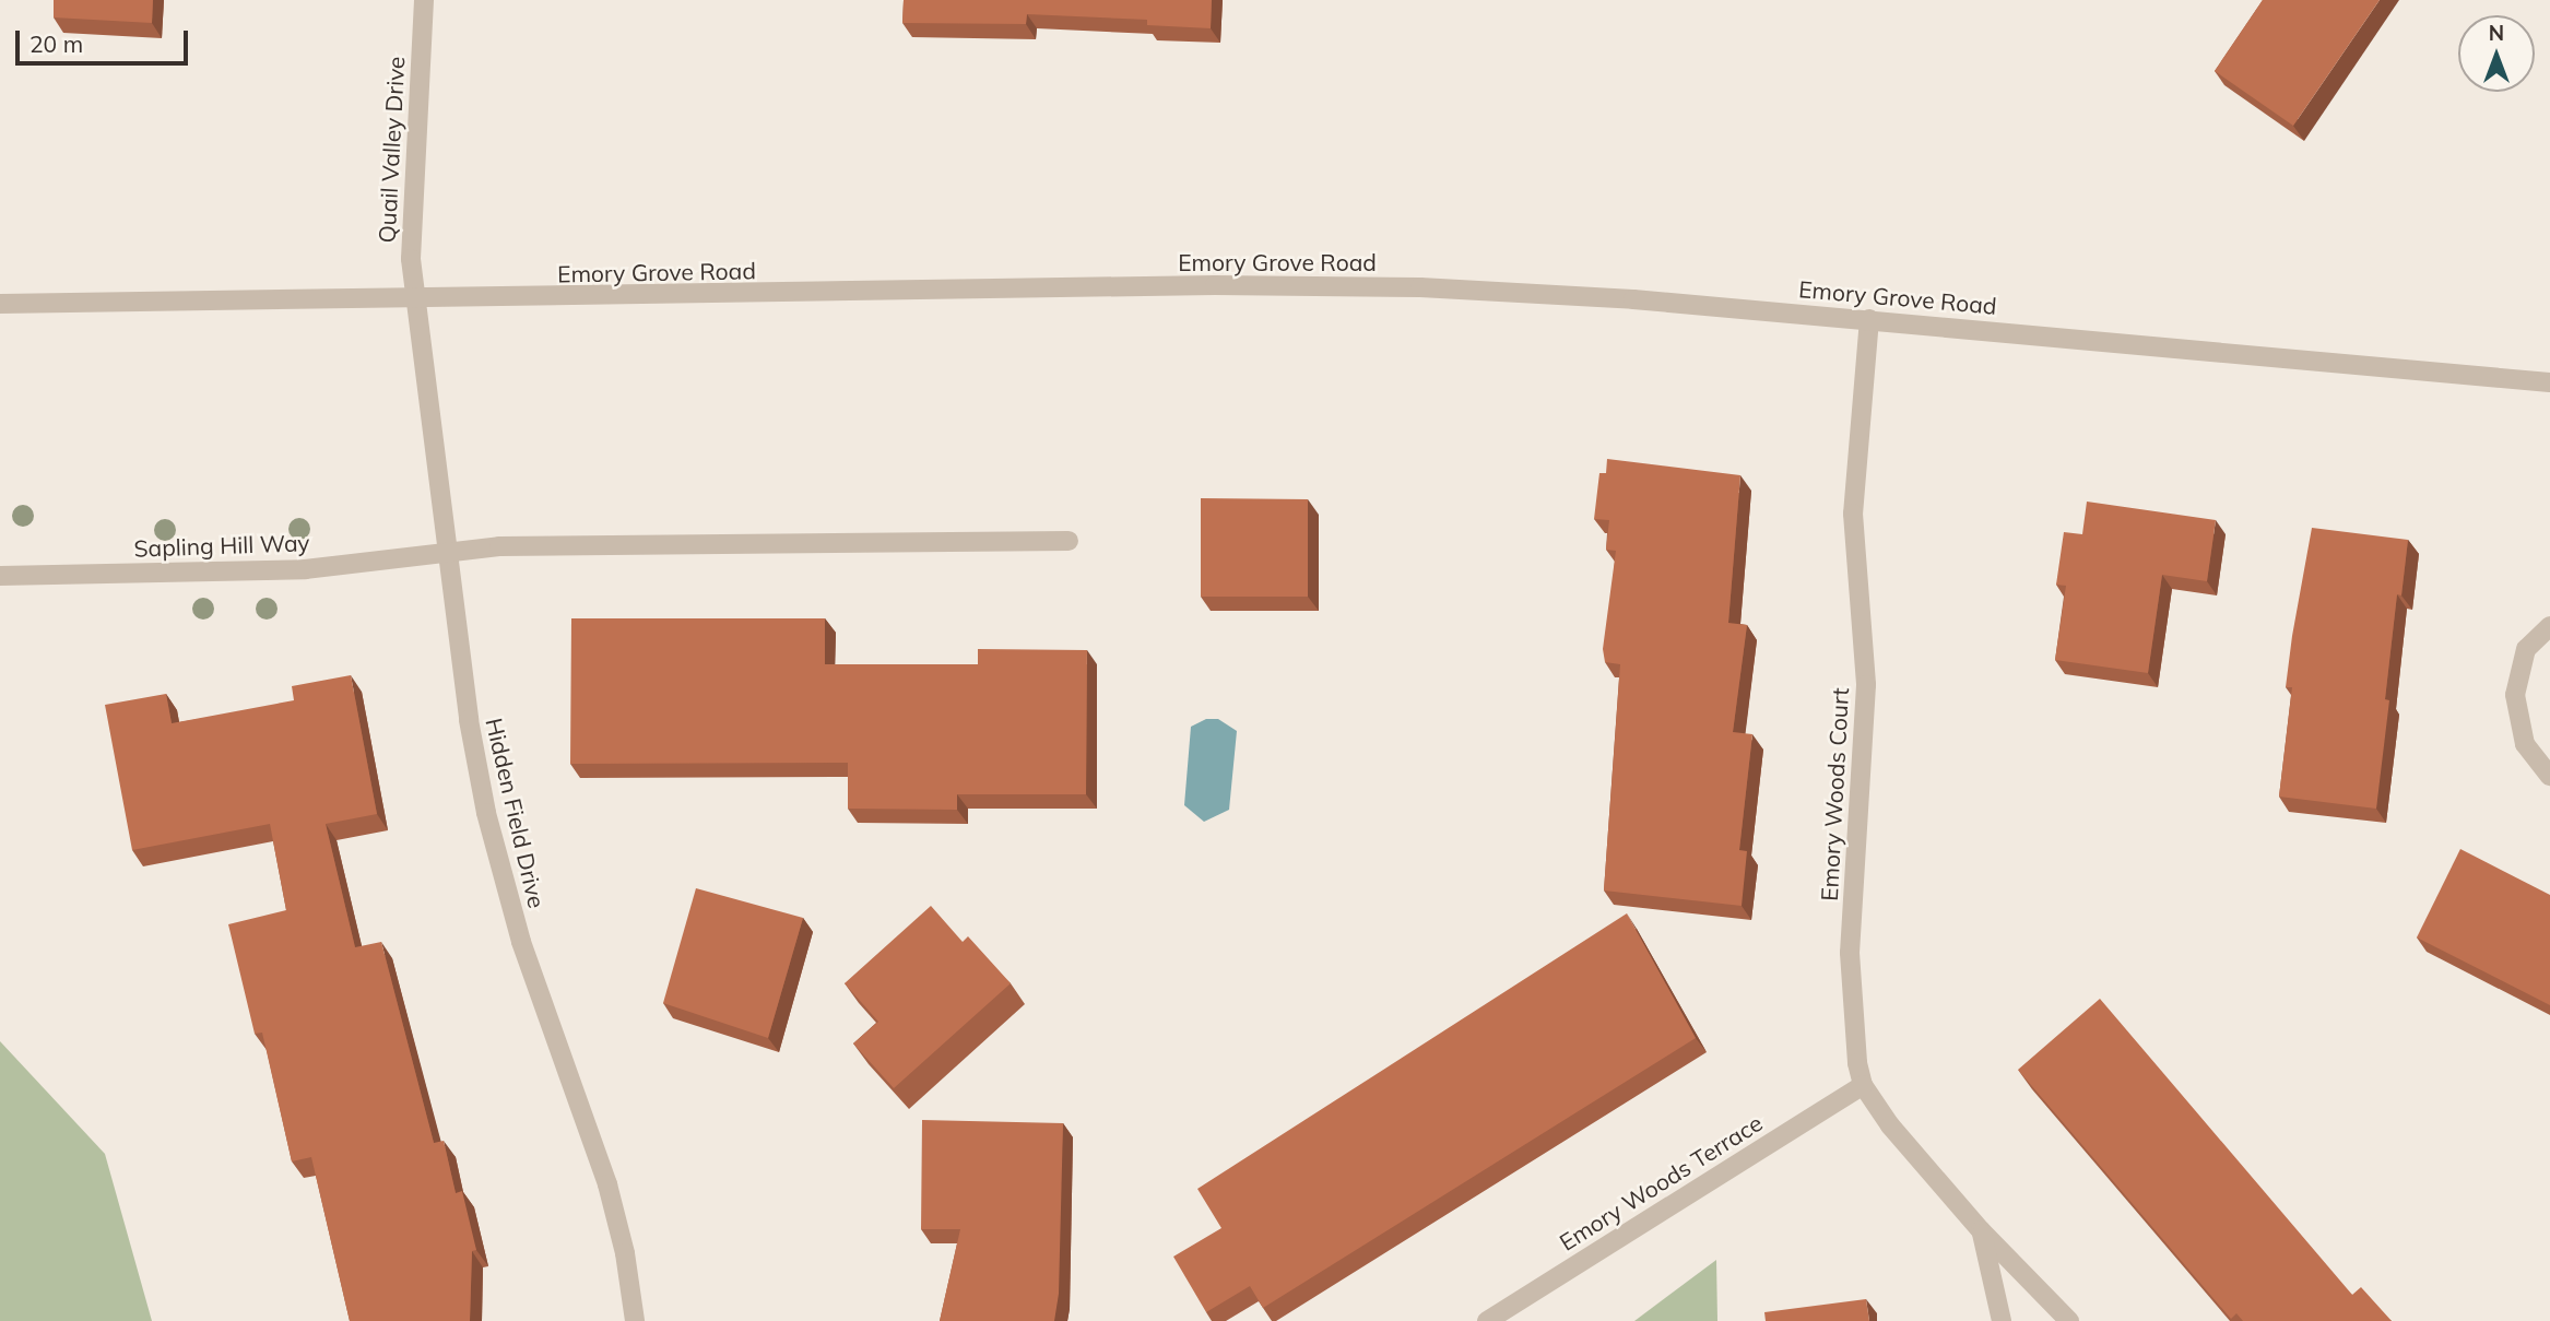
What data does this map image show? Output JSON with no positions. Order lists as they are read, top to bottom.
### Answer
{
  "streets": {
    "street": [
      "Quail Valley Drive",
      "Emory Grove Road",
      "Sapling Hill Way",
      "Emory Woods Court",
      "Hidden Field Drive",
      "Emory Woods Terrace"
    ]
  },
  "crossings": [
    ["Quail Valley Drive", "Emory Grove Road"],
    ["Quail Valley Drive", "Hidden Field Drive"],
    ["Emory Grove Road", "Emory Woods Court"],
    ["Emory Grove Road", "Hidden Field Drive"],
    ["Sapling Hill Way", "Hidden Field Drive"],
    ["Emory Woods Court", "Emory Woods Terrace"]
  ],
  "scale_bar": "20 m",
  "north": "top"
}
